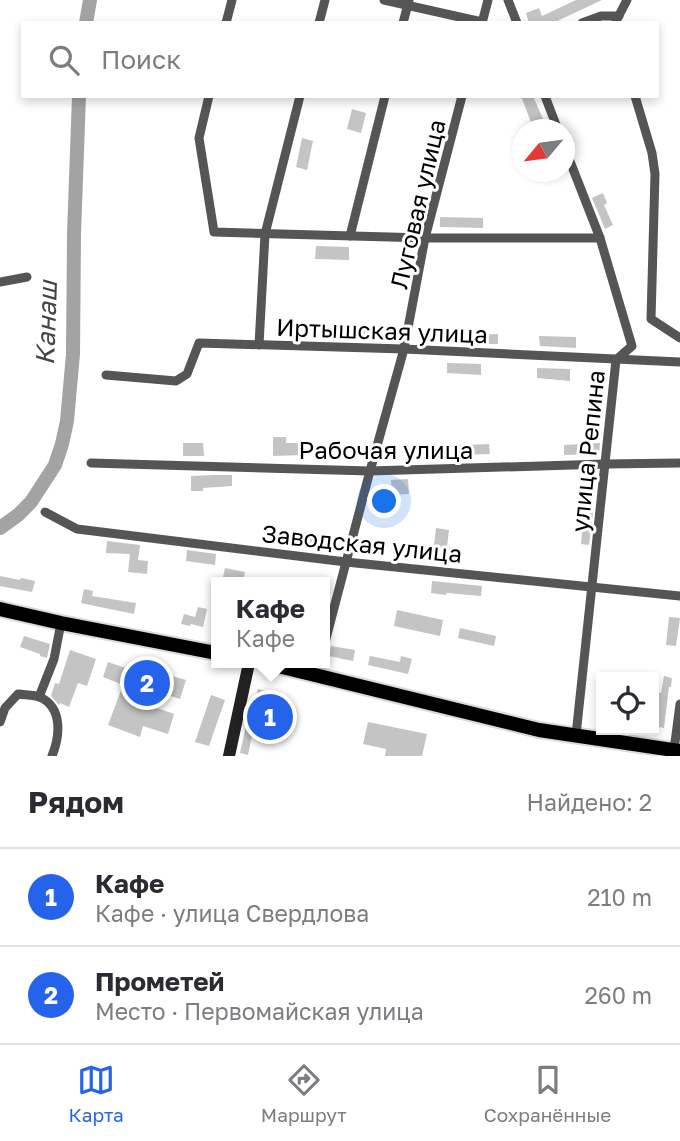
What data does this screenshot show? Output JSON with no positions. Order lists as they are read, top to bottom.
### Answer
{
  "streets": {
    "street": [
      "Луговая улица",
      "Иртышская улица",
      "Рабочая улица",
      "улица Репина",
      "Заводская улица"
    ]
  },
  "crossings": [
    ["Луговая улица", "Иртышская улица"],
    ["Луговая улица", "Рабочая улица"],
    ["Луговая улица", "Заводская улица"],
    ["Иртышская улица", "улица Репина"],
    ["Рабочая улица", "улица Репина"],
    ["улица Репина", "Заводская улица"]
  ],
  "water": ["Канаш"],
  "north": "bottom left",
  "page": {
    "search": "Поиск",
    "popup": ["Кафе", "Кафе"],
    "pins": ["2", "1"],
    "heading": ["Рядом", "Найдено: 2"],
    "list": [
      {
        "mark": "1",
        "name": "Кафе",
        "note": "Кафе · улица Свердлова",
        "value": "210 m"
      },
      {
        "mark": "2",
        "name": "Прометей",
        "note": "Место · Первомайская улица",
        "value": "260 m"
      }
    ],
    "nav": ["Карта", "Маршрут", "Сохранённые"]
  }
}
